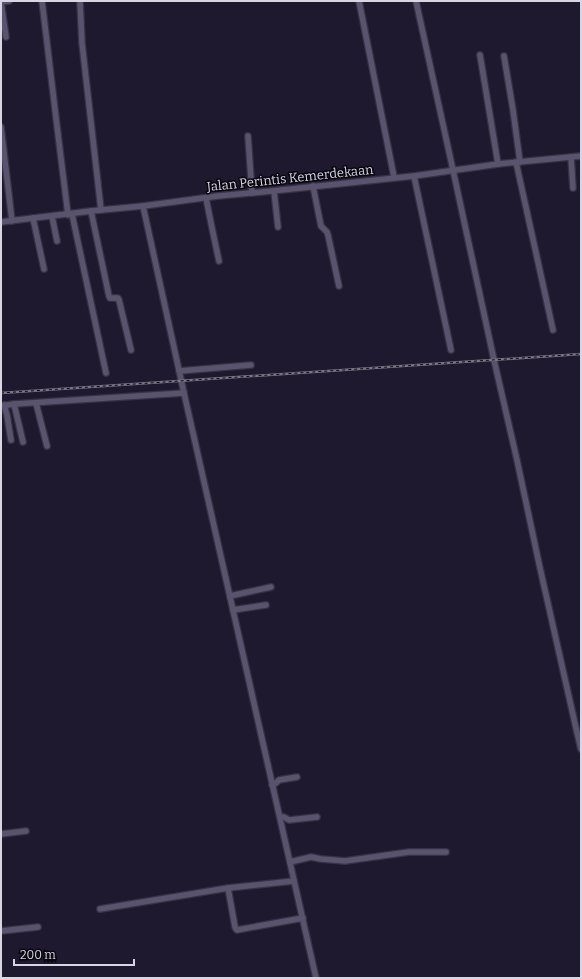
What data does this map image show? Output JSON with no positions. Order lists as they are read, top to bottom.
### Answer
{
  "streets": {
    "street": ["Jalan Perintis Kemerdekaan"]
  },
  "scale_bar": "200 m"
}
